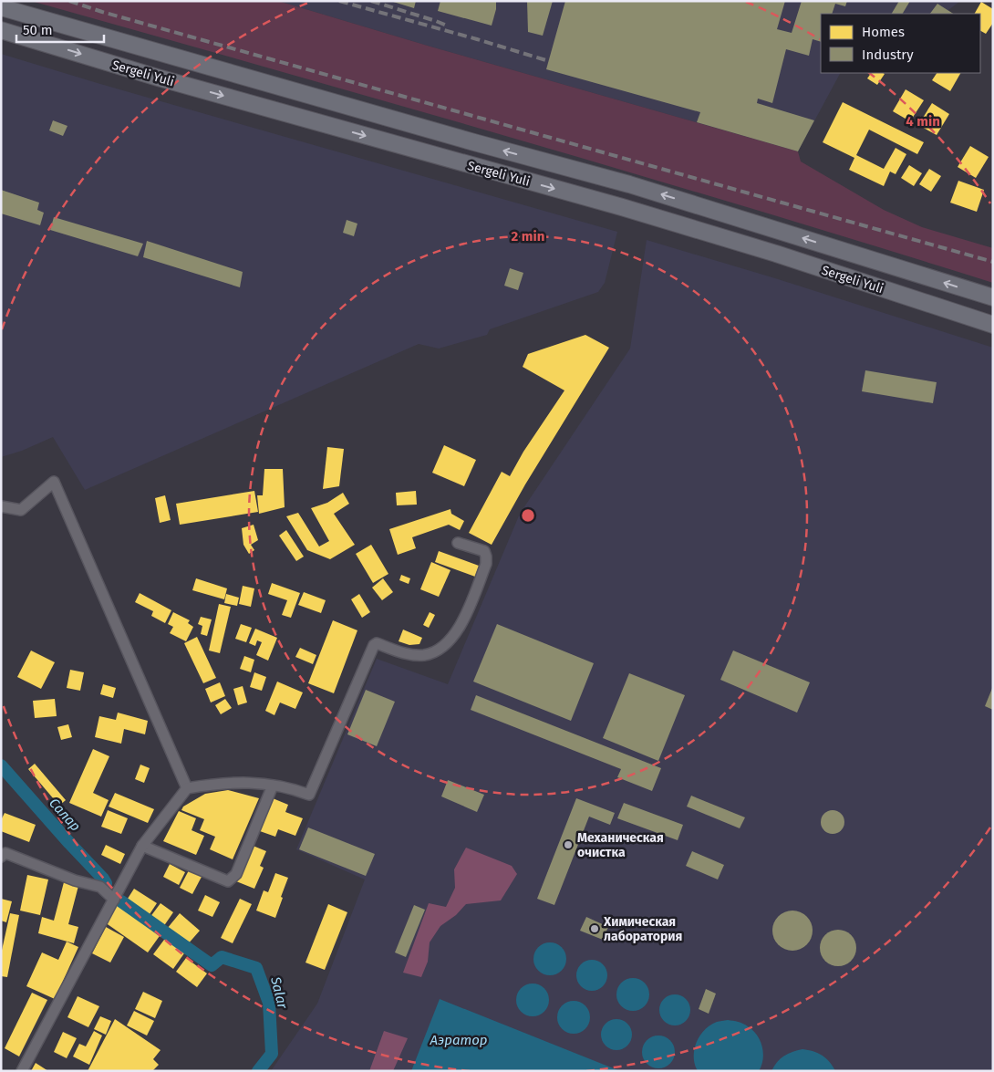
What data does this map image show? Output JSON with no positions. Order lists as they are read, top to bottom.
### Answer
{
  "streets": {
    "main road": ["Sergeli Yuli"]
  },
  "water": ["Салар", "Salar", "Аэратор"],
  "places": ["Механическая очистка", "Химическая лаборатория"],
  "legend": ["Homes", "Industry"],
  "scale_bar": "50 m",
  "rings": ["4 min", "2 min"]
}
